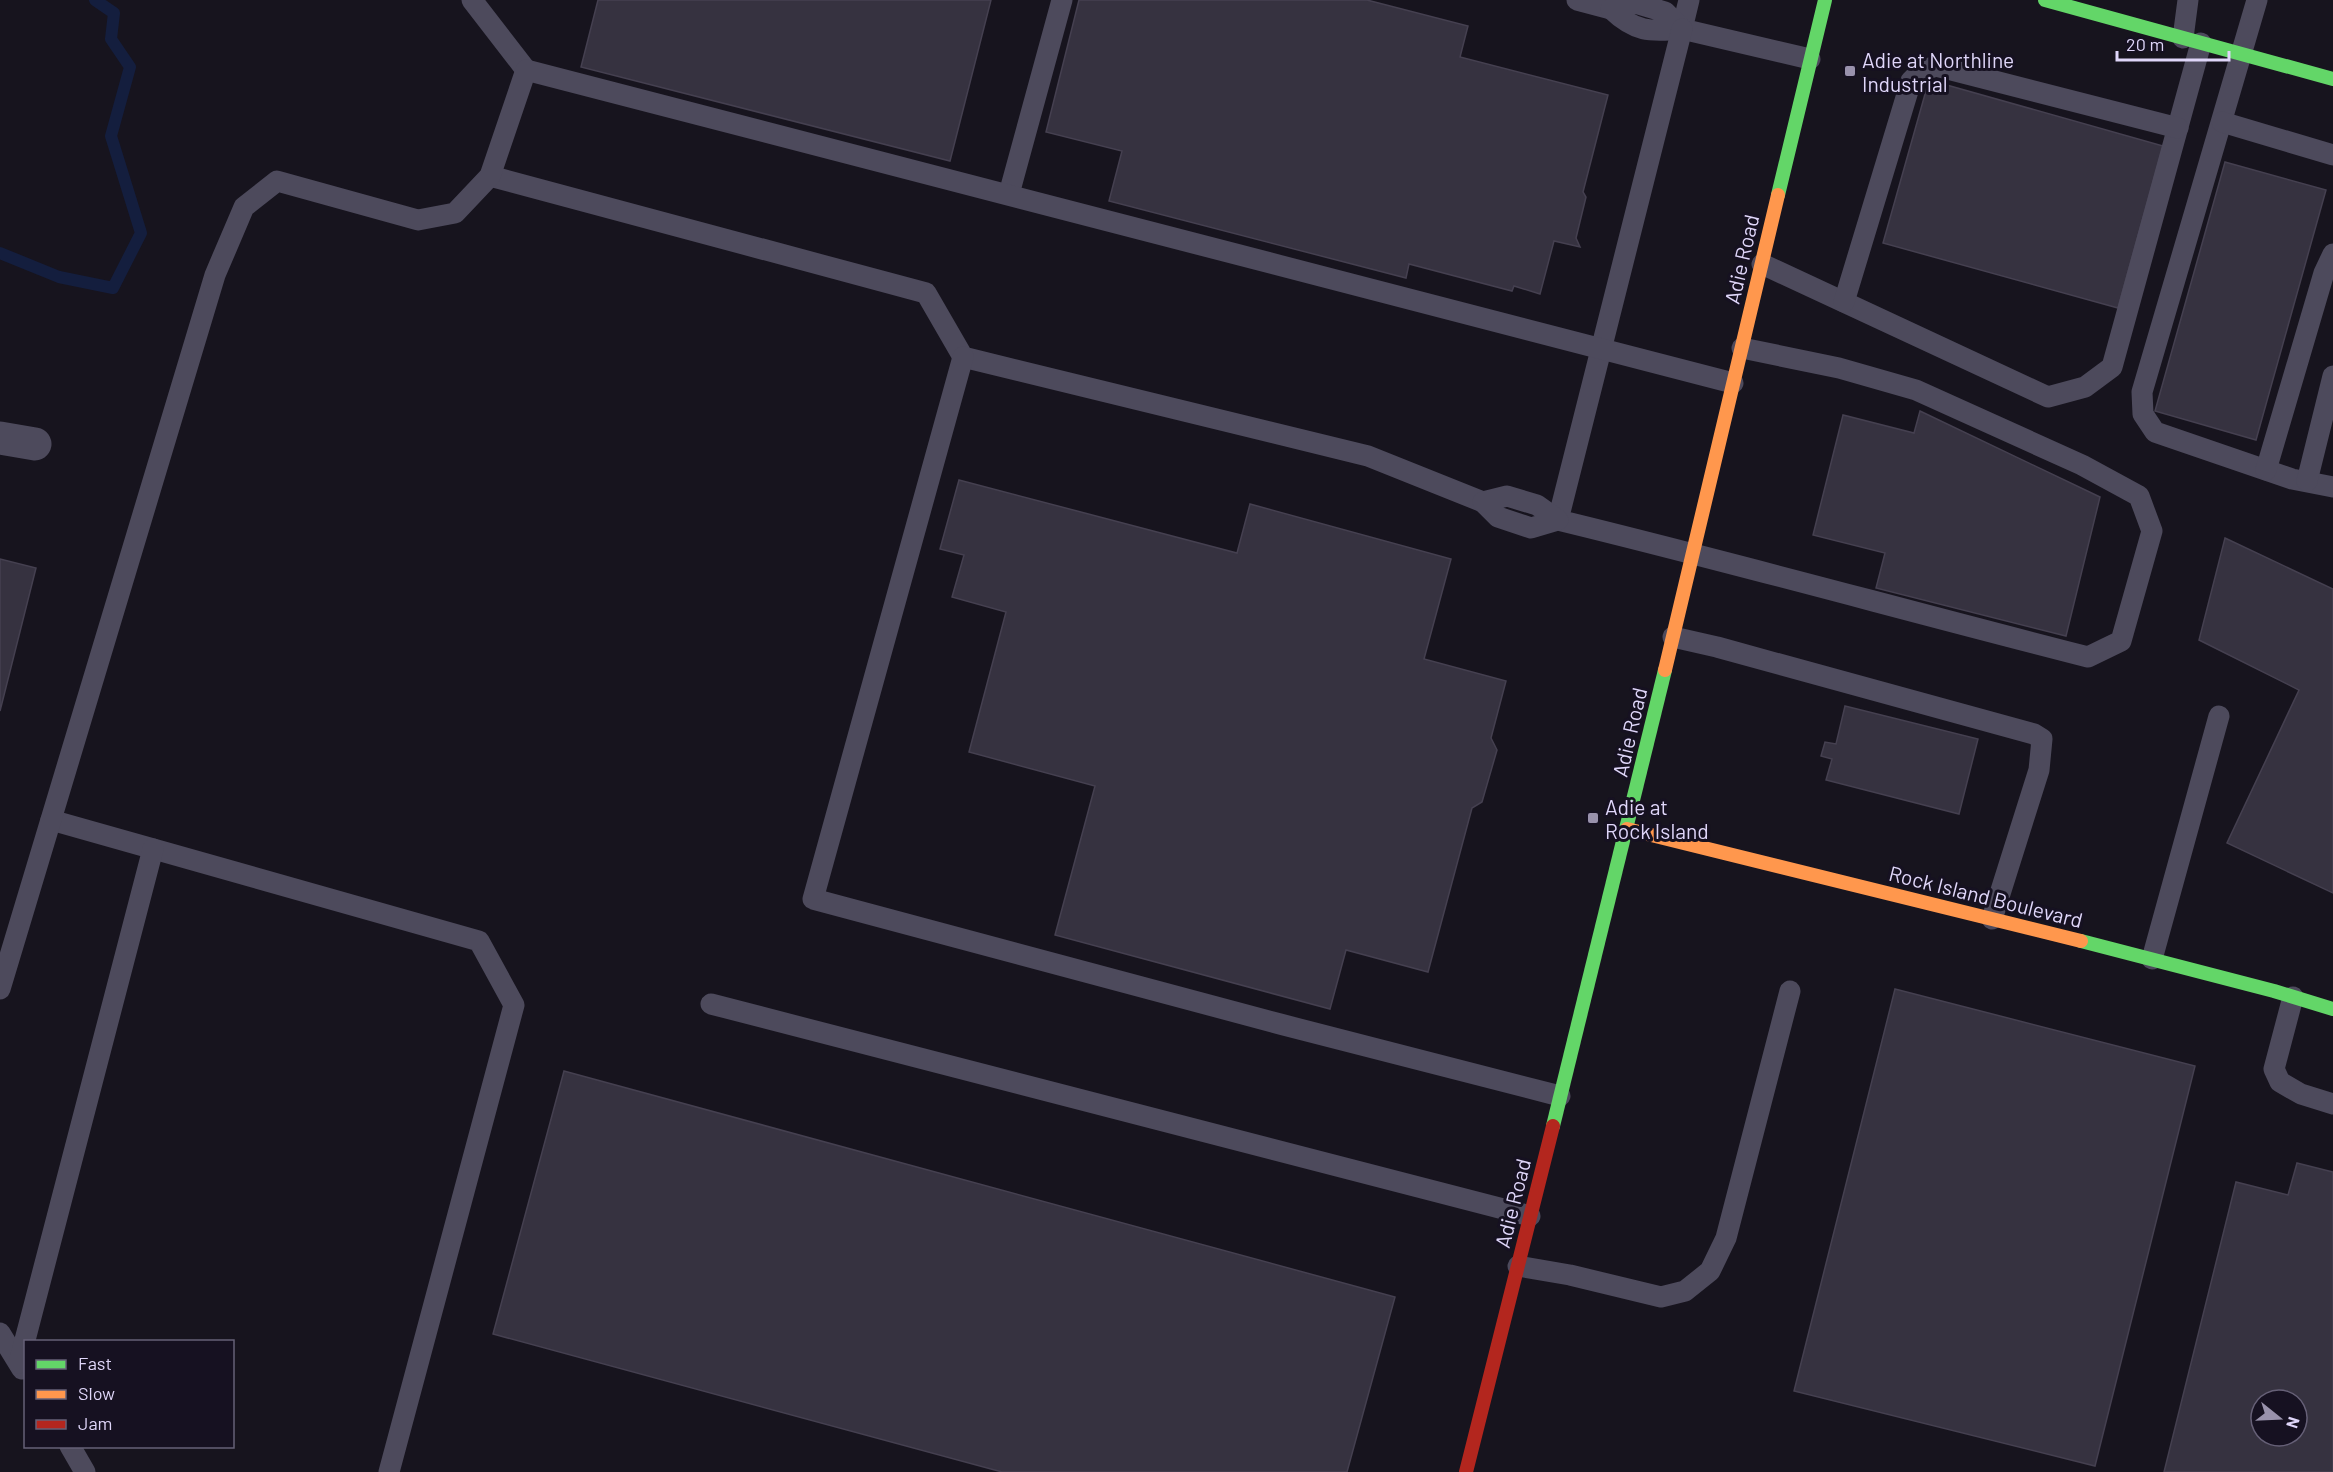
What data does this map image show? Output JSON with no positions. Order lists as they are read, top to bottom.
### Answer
{
  "streets": {
    "street": ["Adie Road", "Rock Island Boulevard"]
  },
  "crossings": [
    ["Adie Road", "Rock Island Boulevard"]
  ],
  "places": {
    "transit": ["Adie at Northline Industrial", "Adie at Rock Island"]
  },
  "legend": ["Fast", "Slow", "Jam"],
  "scale_bar": "20 m",
  "north": "right"
}
